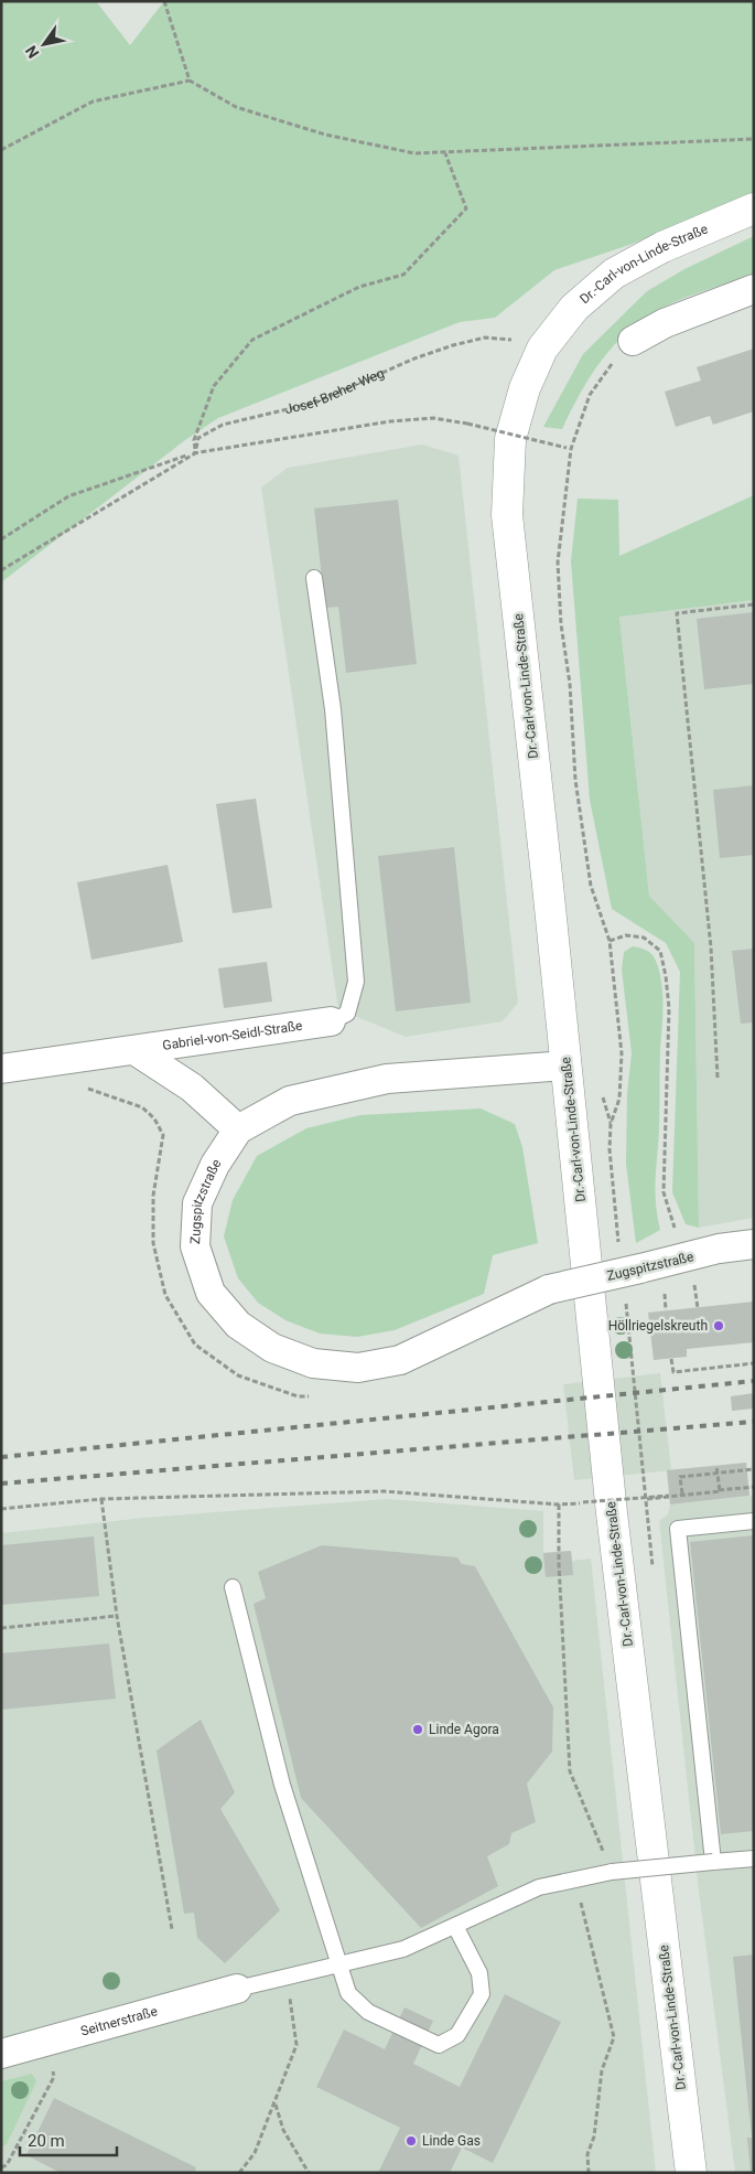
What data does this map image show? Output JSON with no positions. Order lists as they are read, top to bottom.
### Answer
{
  "streets": {
    "main road": ["Dr.-Carl-von-Linde-Straße"],
    "street": ["Gabriel-von-Seidl-Straße", "Zugspitzstraße", "Seitnerstraße"],
    "path": ["Josef-Breher-Weg"]
  },
  "crossings": [
    ["Dr.-Carl-von-Linde-Straße", "Zugspitzstraße"],
    ["Gabriel-von-Seidl-Straße", "Zugspitzstraße"]
  ],
  "places": ["Höllriegelskreuth", "Linde Agora", "Linde Gas"],
  "scale_bar": "20 m",
  "north": "bottom left"
}
